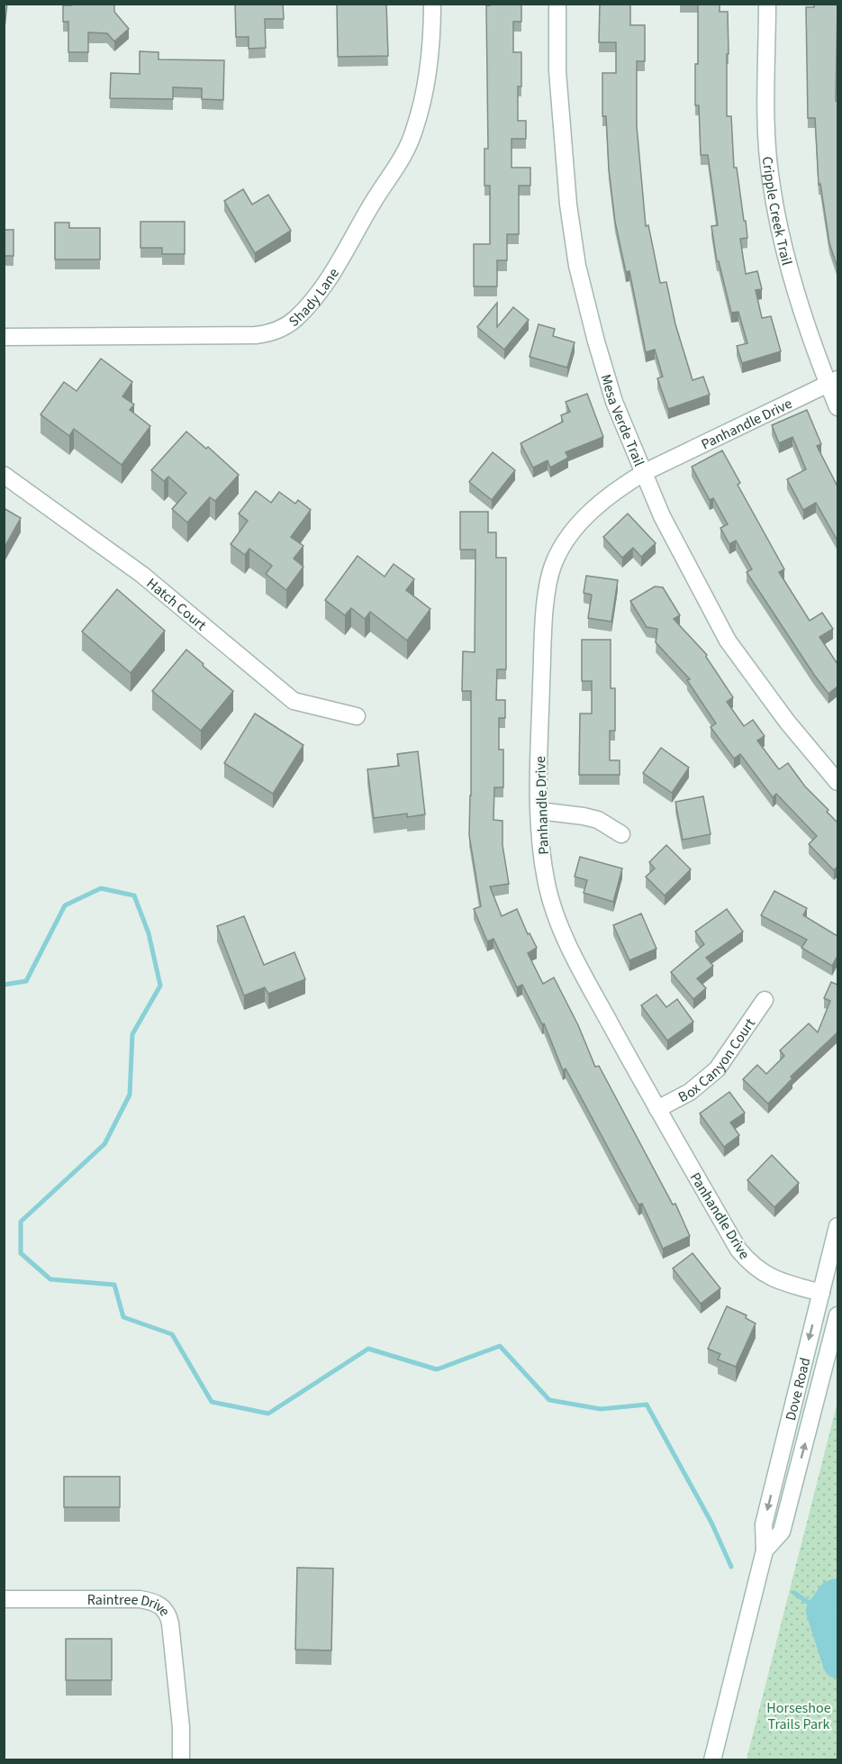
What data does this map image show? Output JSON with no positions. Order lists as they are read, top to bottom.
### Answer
{
  "streets": {
    "street": [
      "Cripple Creek Trail",
      "Shady Lane",
      "Mesa Verde Trail",
      "Panhandle Drive",
      "Hatch Court",
      "Box Canyon Court",
      "Dove Road",
      "Raintree Drive"
    ]
  },
  "crossings": [
    ["Cripple Creek Trail", "Panhandle Drive"],
    ["Mesa Verde Trail", "Panhandle Drive"],
    ["Panhandle Drive", "Box Canyon Court"],
    ["Panhandle Drive", "Dove Road"]
  ],
  "parks": ["Horseshoe Trails Park"]
}
